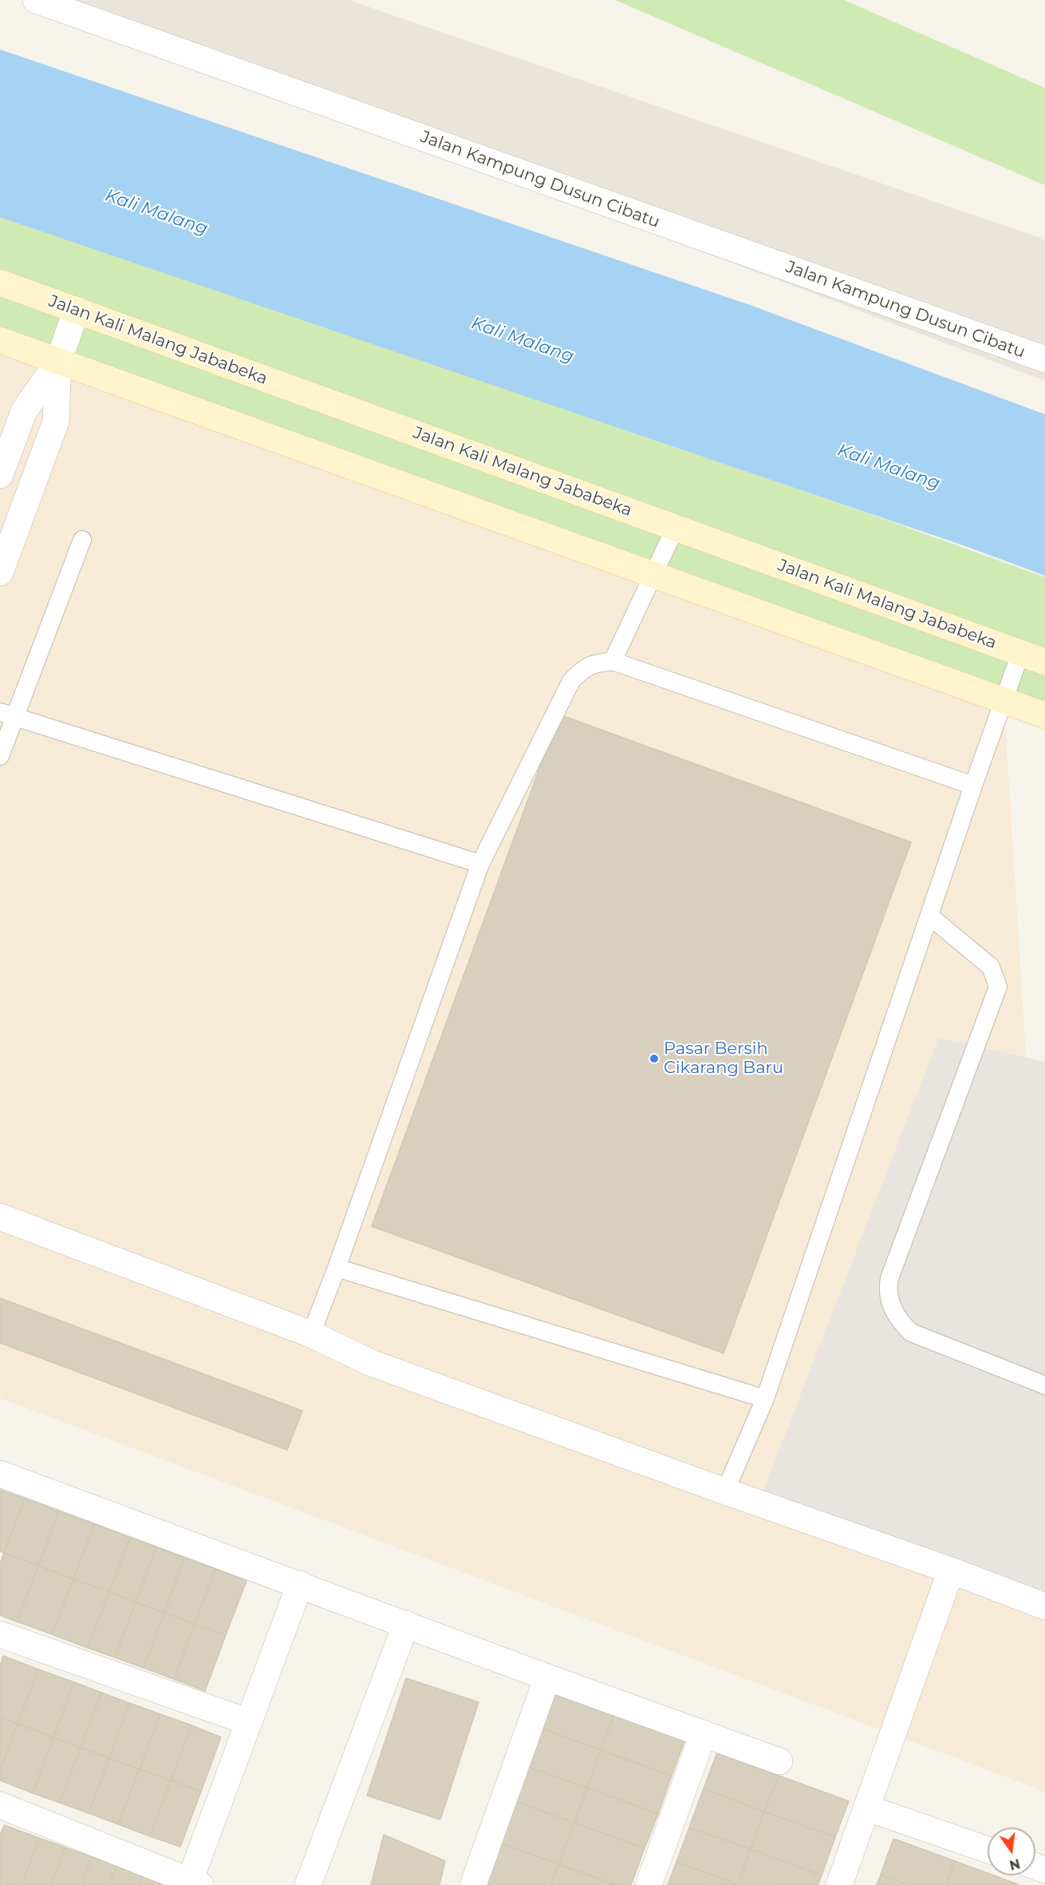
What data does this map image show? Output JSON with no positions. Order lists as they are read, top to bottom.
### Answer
{
  "streets": {
    "main road": ["Jalan Kali Malang Jababeka"],
    "street": ["Jalan Kampung Dusun Cibatu"]
  },
  "water": ["Kali Malang"],
  "places": ["Pasar Bersih Cikarang Baru"],
  "north": "bottom"
}
